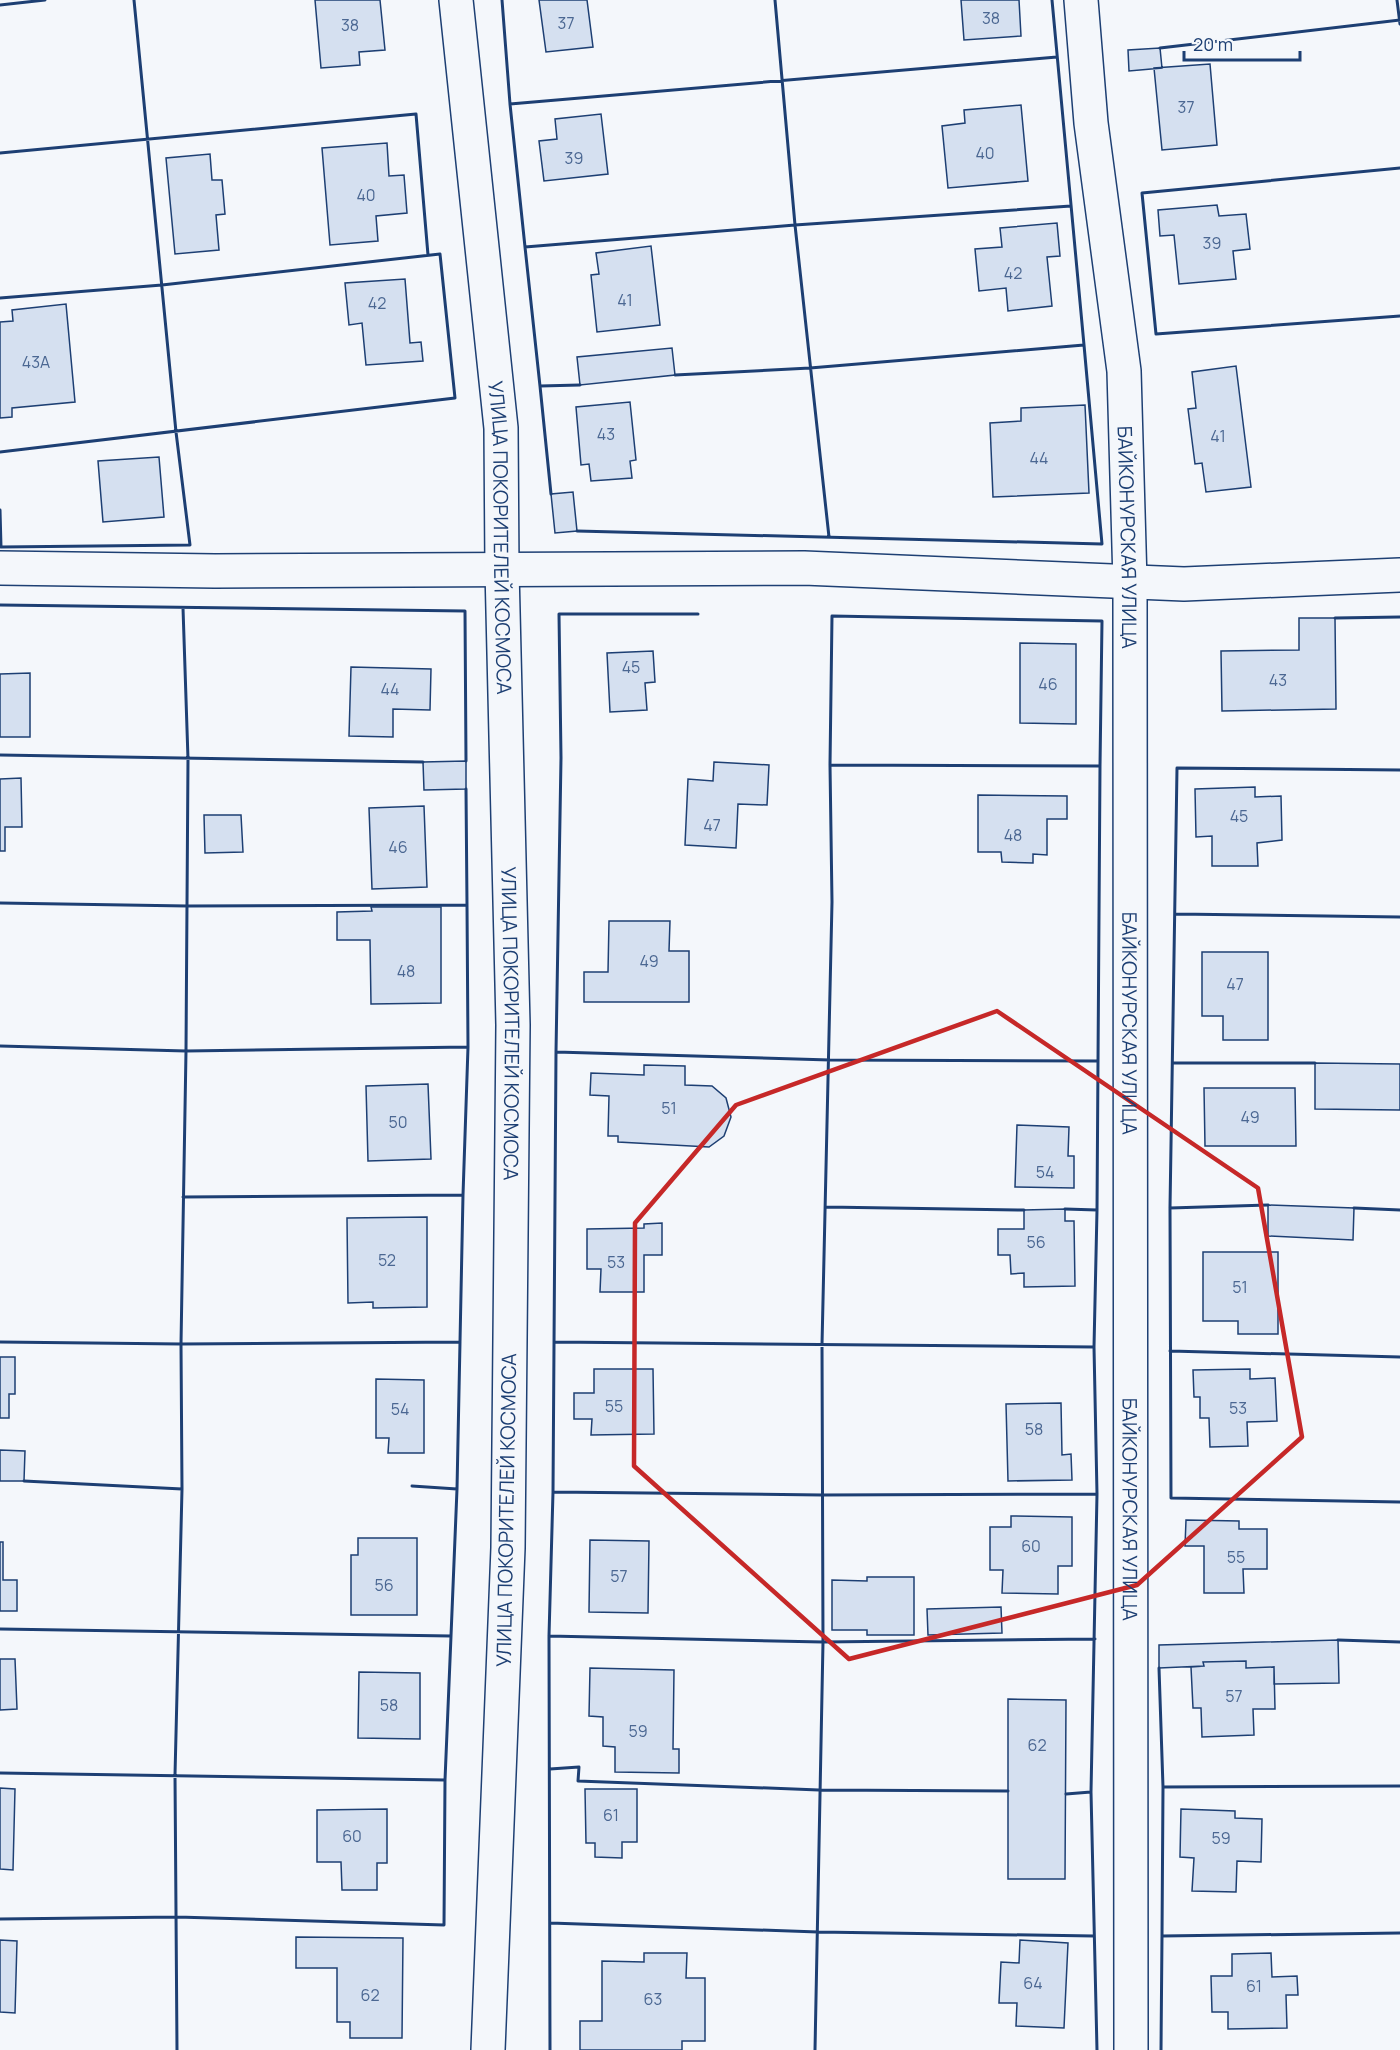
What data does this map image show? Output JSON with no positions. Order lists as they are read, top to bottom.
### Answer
{
  "streets": {
    "street": ["УЛИЦА ПОКОРИТЕЛЕЙ КОСМОСА", "БАЙКОНУРСКАЯ УЛИЦА"]
  },
  "house_numbers": [
    "38",
    "37",
    "38",
    "37",
    "40",
    "39",
    "40",
    "39",
    "42",
    "41",
    "42",
    "43А",
    "43",
    "41",
    "44",
    "45",
    "43",
    "46",
    "44",
    "45",
    "47",
    "48",
    "46",
    "49",
    "48",
    "47",
    "51",
    "49",
    "50",
    "54",
    "56",
    "52",
    "53",
    "51",
    "55",
    "53",
    "54",
    "58",
    "60",
    "55",
    "57",
    "56",
    "57",
    "58",
    "59",
    "62",
    "61",
    "60",
    "59",
    "64",
    "61",
    "62",
    "63"
  ],
  "scale_bar": "20 m"
}
